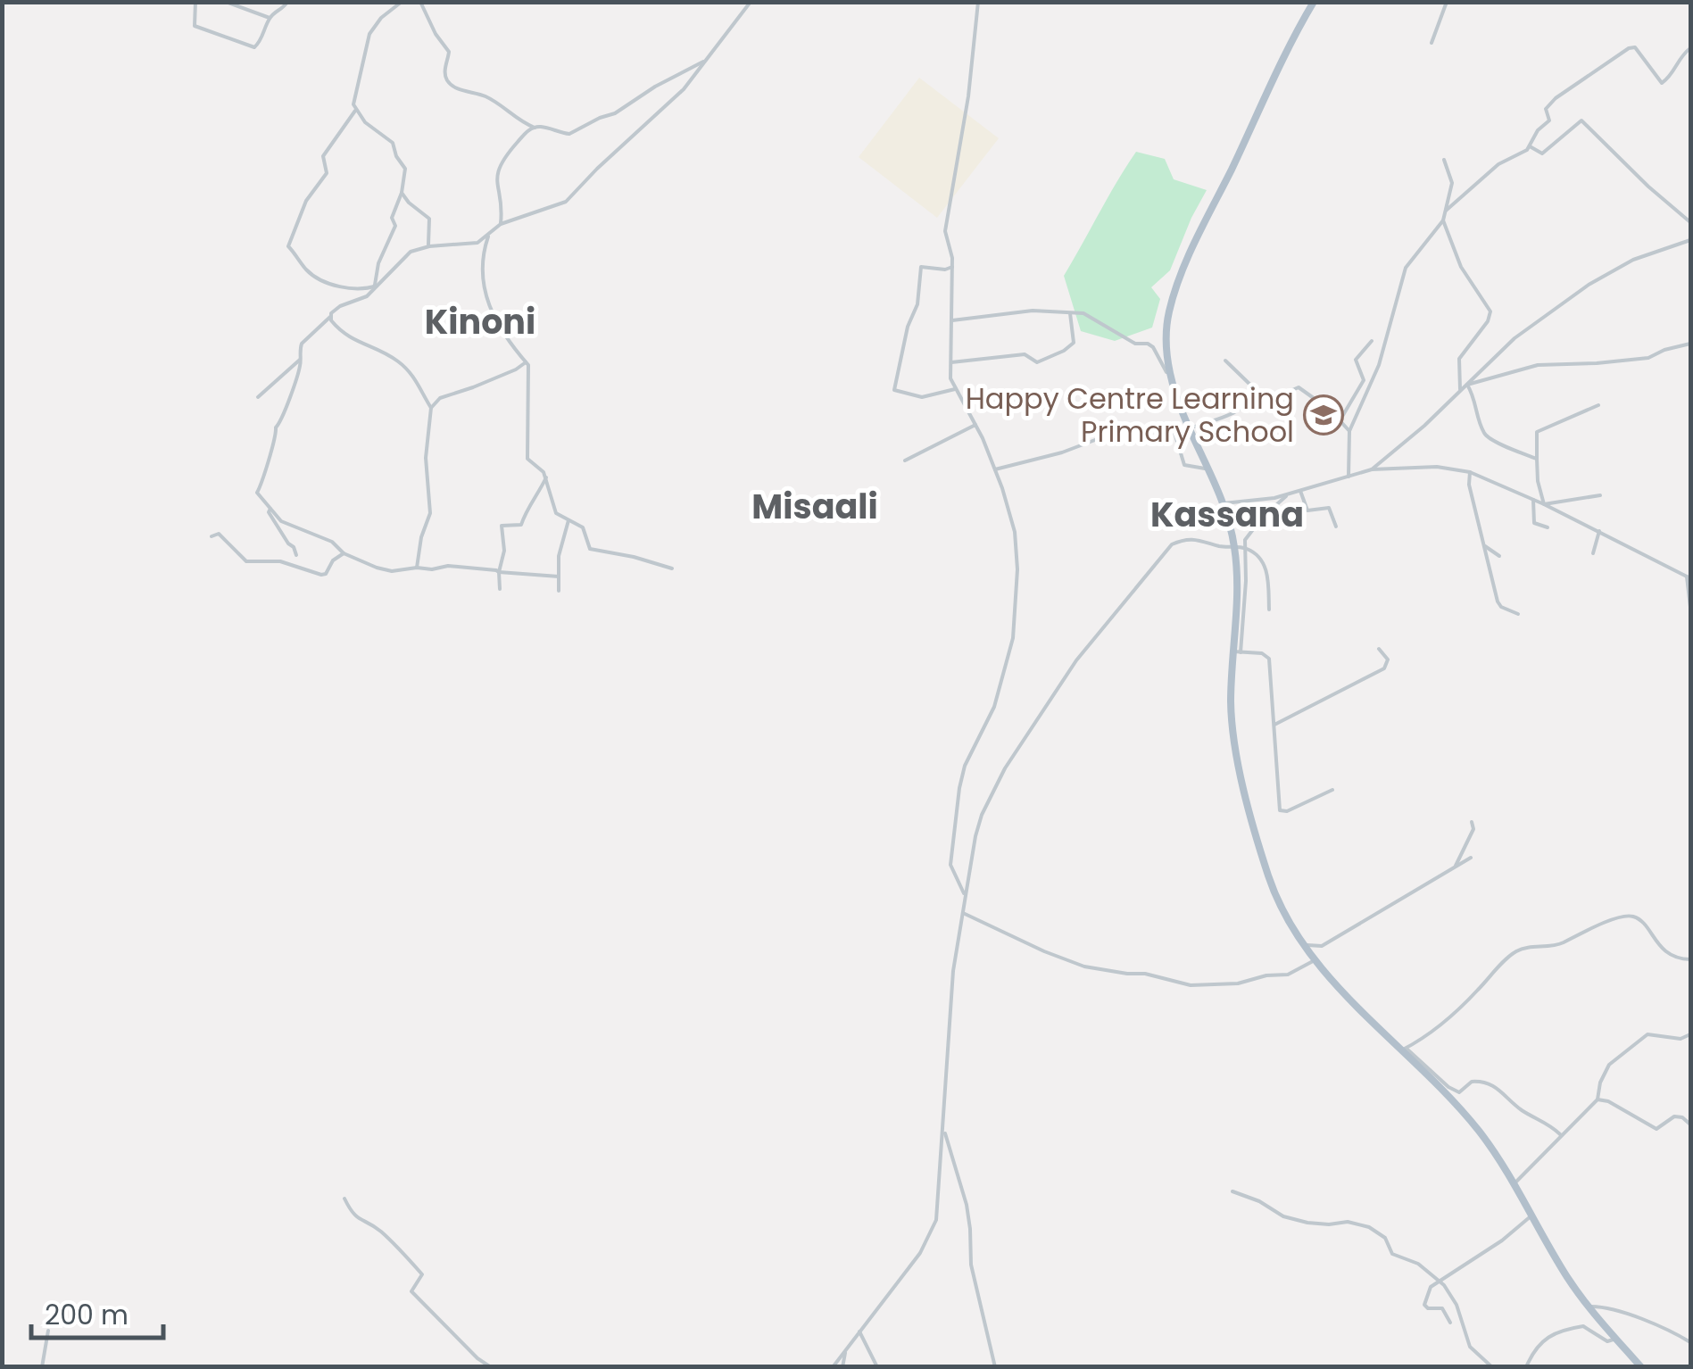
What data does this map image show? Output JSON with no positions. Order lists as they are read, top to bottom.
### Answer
{
  "districts": ["Kinoni", "Misaali", "Kassana"],
  "places": {
    "school or university": ["Happy Centre Learning Primary School"]
  },
  "scale_bar": "200 m"
}
